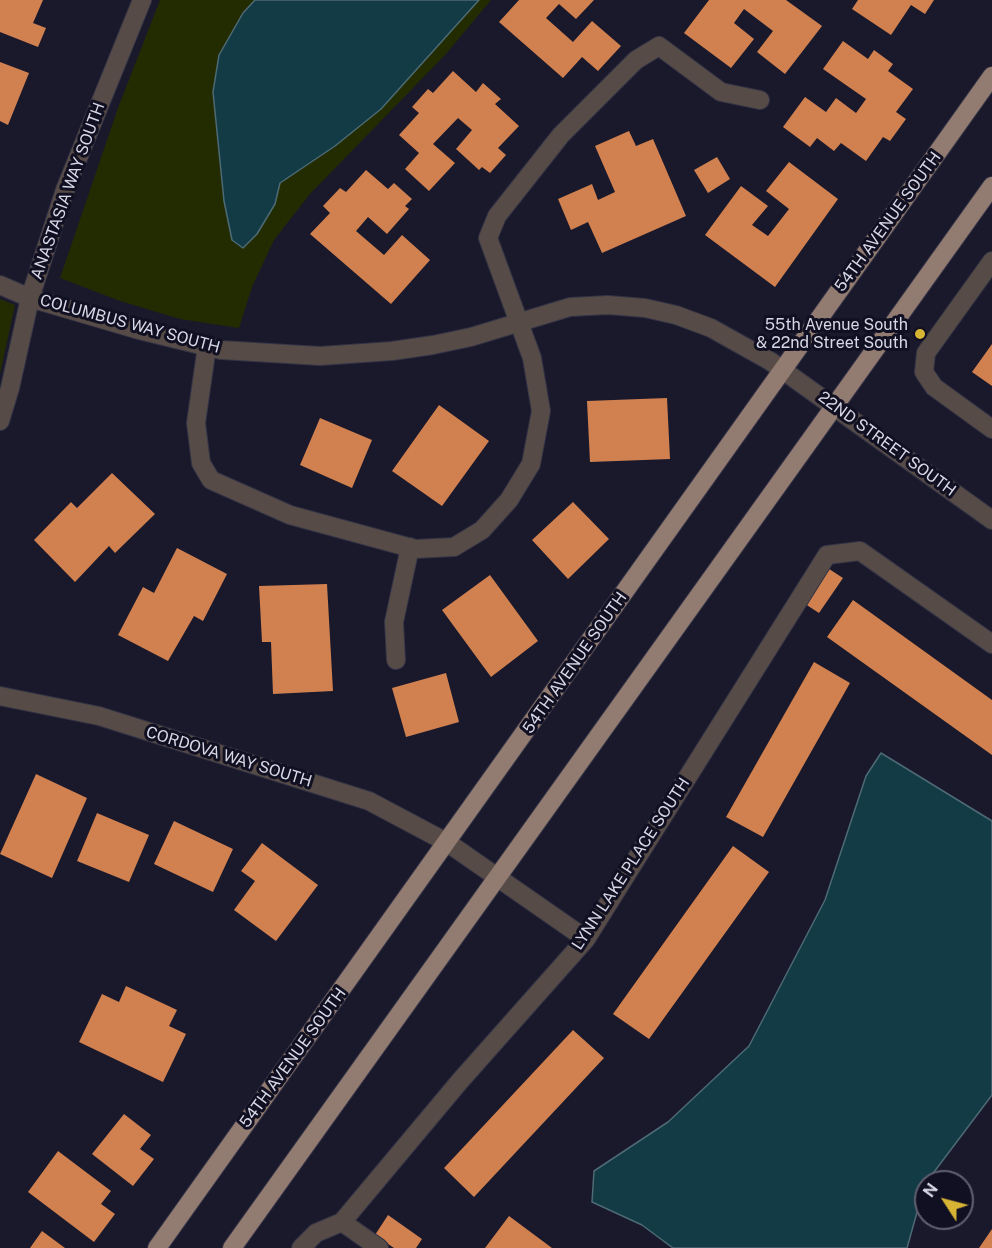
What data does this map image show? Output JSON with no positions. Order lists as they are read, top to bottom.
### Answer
{
  "streets": {
    "main road": ["54TH AVENUE SOUTH"],
    "street": [
      "ANASTASIA WAY SOUTH",
      "COLUMBUS WAY SOUTH",
      "22ND STREET SOUTH",
      "CORDOVA WAY SOUTH",
      "LYNN LAKE PLACE SOUTH"
    ]
  },
  "crossings": [
    ["ANASTASIA WAY SOUTH", "COLUMBUS WAY SOUTH"],
    ["54TH AVENUE SOUTH", "COLUMBUS WAY SOUTH"],
    ["54TH AVENUE SOUTH", "22ND STREET SOUTH"],
    ["54TH AVENUE SOUTH", "CORDOVA WAY SOUTH"],
    ["COLUMBUS WAY SOUTH", "22ND STREET SOUTH"],
    ["CORDOVA WAY SOUTH", "LYNN LAKE PLACE SOUTH"]
  ],
  "places": ["55th Avenue South & 22nd Street South"],
  "north": "top left"
}
